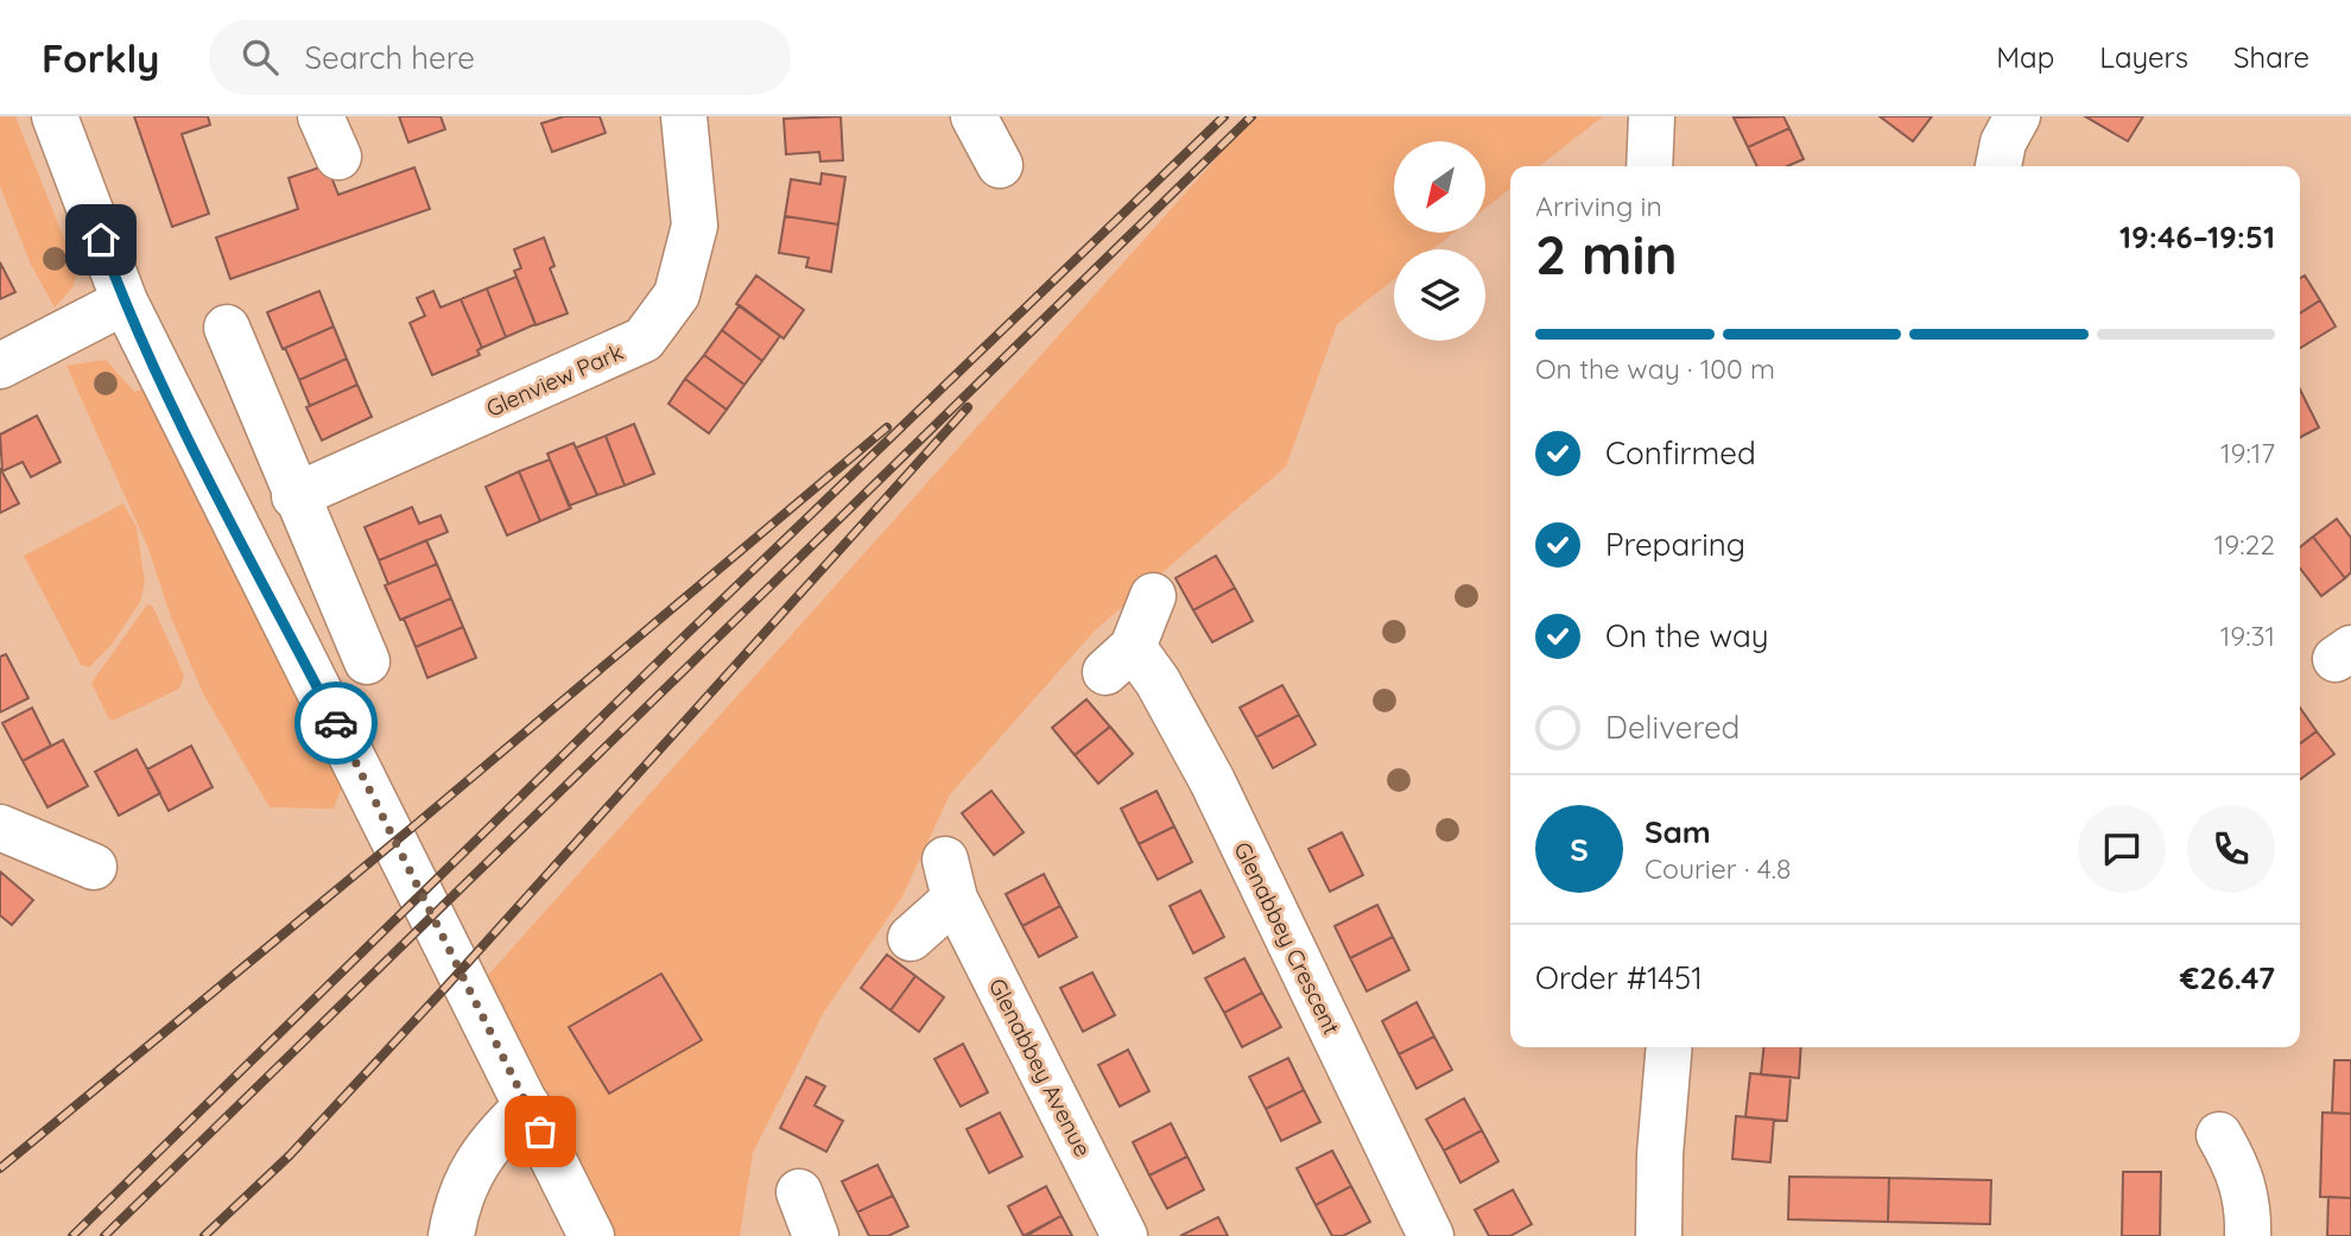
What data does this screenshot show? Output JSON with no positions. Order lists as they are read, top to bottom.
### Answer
{
  "streets": {
    "street": ["Glenview Park", "Glenabbey Crescent", "Glenabbey Avenue"]
  },
  "north": "bottom left",
  "page": {
    "header": "Forkly",
    "search": "Search here",
    "nav": ["Map", "Layers", "Share"],
    "heading": ["2 min", "Arriving in", "19:46–19:51"],
    "panel": [
      "Sam",
      "Courier · 4.8",
      "Order #1451",
      "€26.47"
    ],
    "bar": "On the way · 100 m",
    "list": [
      ["Confirmed", "19:17"],
      ["Preparing", "19:22"],
      ["On the way", "19:31"],
      "Delivered"
    ],
    "round": "S"
  }
}
